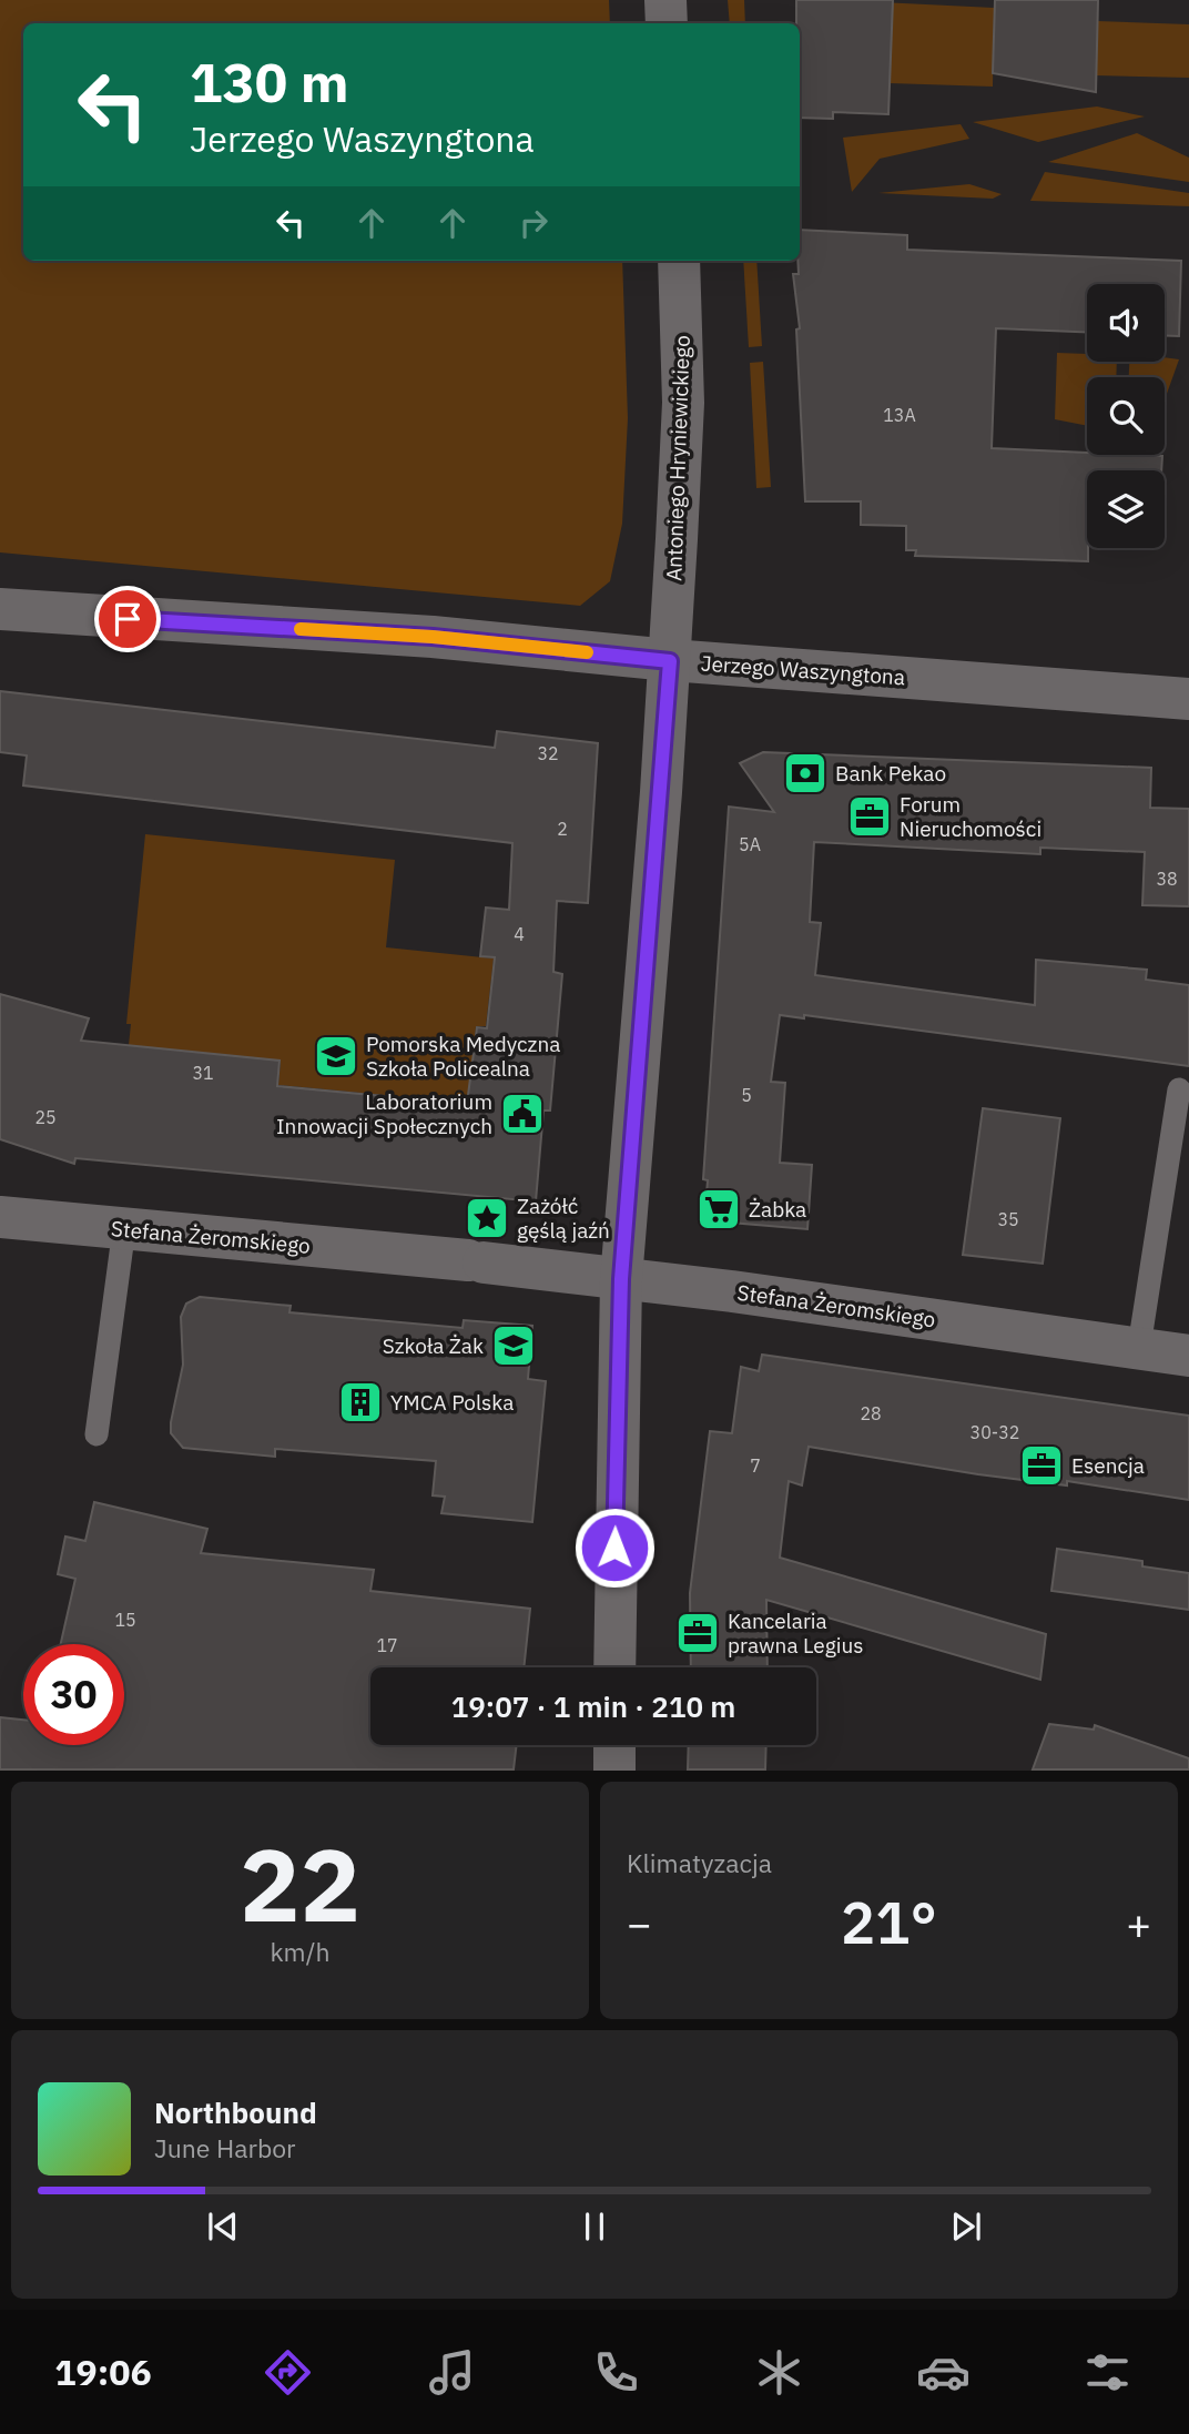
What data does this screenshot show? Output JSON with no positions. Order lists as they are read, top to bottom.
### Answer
{
  "streets": {
    "street": ["Antoniego Hryniewickiego", "Jerzego Waszyngtona", "Stefana Żeromskiego"]
  },
  "crossings": [
    ["Antoniego Hryniewickiego", "Jerzego Waszyngtona"],
    ["Antoniego Hryniewickiego", "Stefana Żeromskiego"]
  ],
  "places": {
    "bank": ["Bank Pekao"],
    "office": ["Forum Nieruchomości", "Esencja", "Kancelaria prawna Legius"],
    "school or university": ["Pomorska Medyczna Szkoła Policealna", "Szkoła Żak"],
    "public building": ["Laboratorium Innowacji Społecznych"],
    "supermarket": ["Żabka"],
    "place": ["Zażółć gęślą jaźń"],
    "building": ["YMCA Polska"]
  },
  "house_numbers": [
    "13A",
    "32",
    "2",
    "5A",
    "38",
    "4",
    "31",
    "5",
    "25",
    "35",
    "28",
    "30-32",
    "7",
    "15",
    "17"
  ],
  "page": {
    "turn": ["130 m", "Jerzego Waszyngtona"],
    "limit": "30",
    "trip": "19:07 · 1 min · 210 m",
    "tile": [
      ["22", "km/h"],
      "Klimatyzacja"
    ],
    "heat": ["−", "21°", "+"],
    "song": ["Northbound", "June Harbor"],
    "tabs": "19:06"
  }
}
